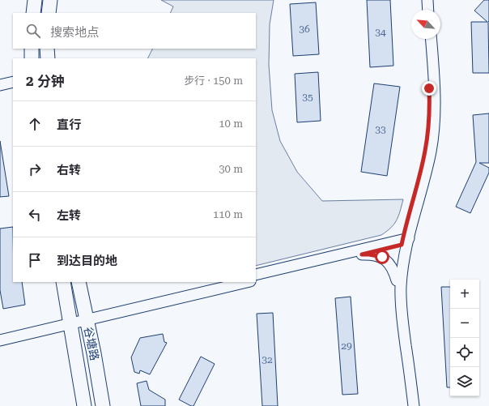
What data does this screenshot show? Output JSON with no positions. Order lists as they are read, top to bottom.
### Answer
{
  "streets": {
    "main road": ["谷塘路"]
  },
  "house_numbers": [
    "36",
    "34",
    "35",
    "33",
    "29",
    "32"
  ],
  "north": "top left",
  "page": {
    "search": "搜索地点",
    "heading": ["2 分钟", "步行 · 150 m"],
    "list": [
      ["直行", "10 m"],
      ["右转", "30 m"],
      ["左转", "110 m"],
      "到达目的地"
    ],
    "map_buttons": ["+", "−"]
  }
}
